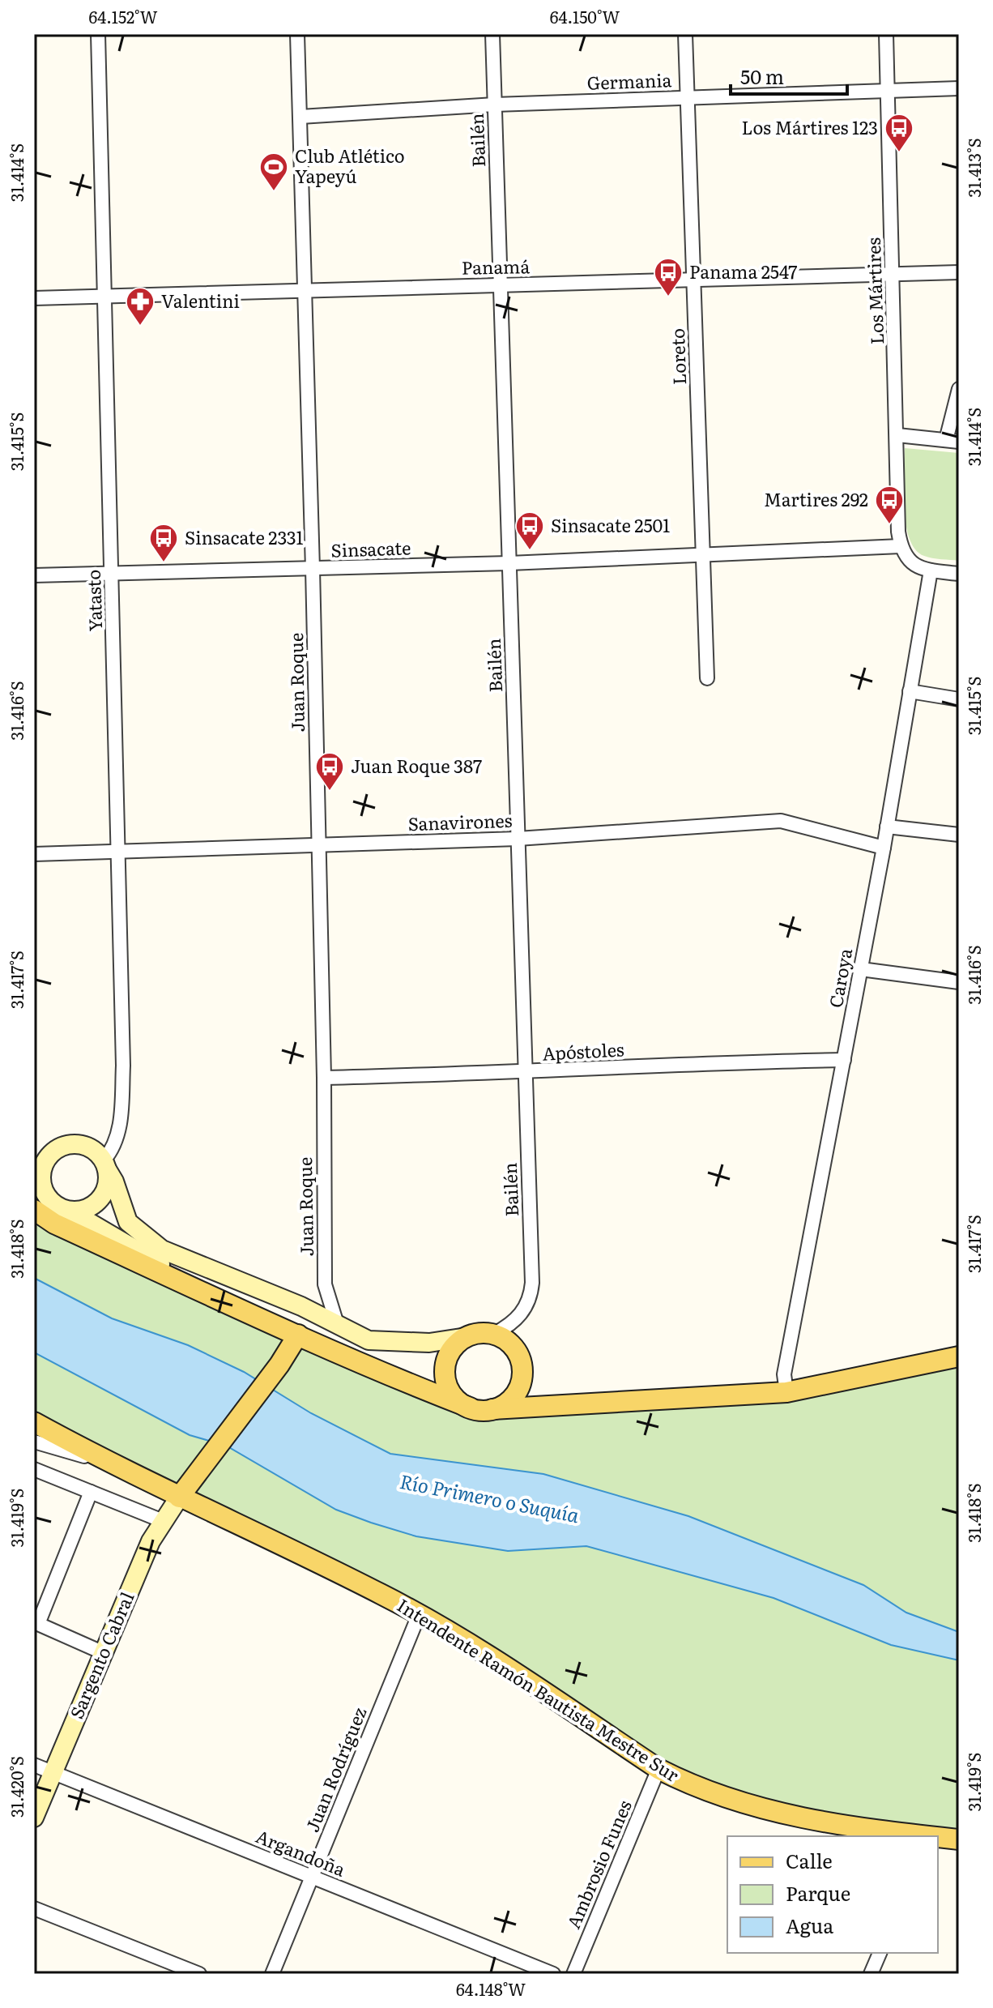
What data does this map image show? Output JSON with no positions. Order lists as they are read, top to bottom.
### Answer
{
  "streets": {
    "main road": ["Intendente Ramón Bautista Mestre Sur"],
    "street": [
      "Germania",
      "Bailén",
      "Panamá",
      "Los Mártires",
      "Loreto",
      "Sinsacate",
      "Yatasto",
      "Juan Roque",
      "Sanavirones",
      "Caroya",
      "Apóstoles",
      "Sargento Cabral",
      "Juan Rodríguez",
      "Argandoña",
      "Ambrosio Funes"
    ]
  },
  "crossings": [
    ["Germania", "Bailén"],
    ["Germania", "Los Mártires"],
    ["Germania", "Loreto"],
    ["Germania", "Juan Roque"],
    ["Bailén", "Panamá"],
    ["Bailén", "Sinsacate"],
    ["Bailén", "Sanavirones"],
    ["Bailén", "Apóstoles"],
    ["Panamá", "Los Mártires"],
    ["Panamá", "Loreto"],
    ["Panamá", "Yatasto"],
    ["Panamá", "Juan Roque"],
    ["Los Mártires", "Sinsacate"],
    ["Loreto", "Sinsacate"],
    ["Sinsacate", "Yatasto"],
    ["Sinsacate", "Juan Roque"],
    ["Yatasto", "Sanavirones"],
    ["Juan Roque", "Sanavirones"],
    ["Juan Roque", "Apóstoles"],
    ["Sanavirones", "Caroya"],
    ["Caroya", "Apóstoles"],
    ["Sargento Cabral", "Intendente Ramón Bautista Mestre Sur"],
    ["Sargento Cabral", "Argandoña"],
    ["Intendente Ramón Bautista Mestre Sur", "Juan Rodríguez"],
    ["Intendente Ramón Bautista Mestre Sur", "Ambrosio Funes"],
    ["Juan Rodríguez", "Argandoña"]
  ],
  "water": ["Río Primero o Suquía"],
  "places": {
    "bus stop": [
      "Los Mártires 123",
      "Panama 2547",
      "Martires 292",
      "Sinsacate 2501",
      "Sinsacate 2331",
      "Juan Roque 387"
    ],
    "sports": ["Club Atlético Yapeyú"],
    "pharmacy": ["Valentini"]
  },
  "legend": ["Calle", "Parque", "Agua"],
  "scale_bar": "50 m",
  "coordinates": [
    "64.152°W",
    "64.150°W",
    "31.413°S",
    "31.414°S",
    "31.415°S",
    "31.416°S",
    "31.417°S",
    "31.418°S",
    "31.419°S",
    "31.420°S",
    "64.148°W"
  ]
}
